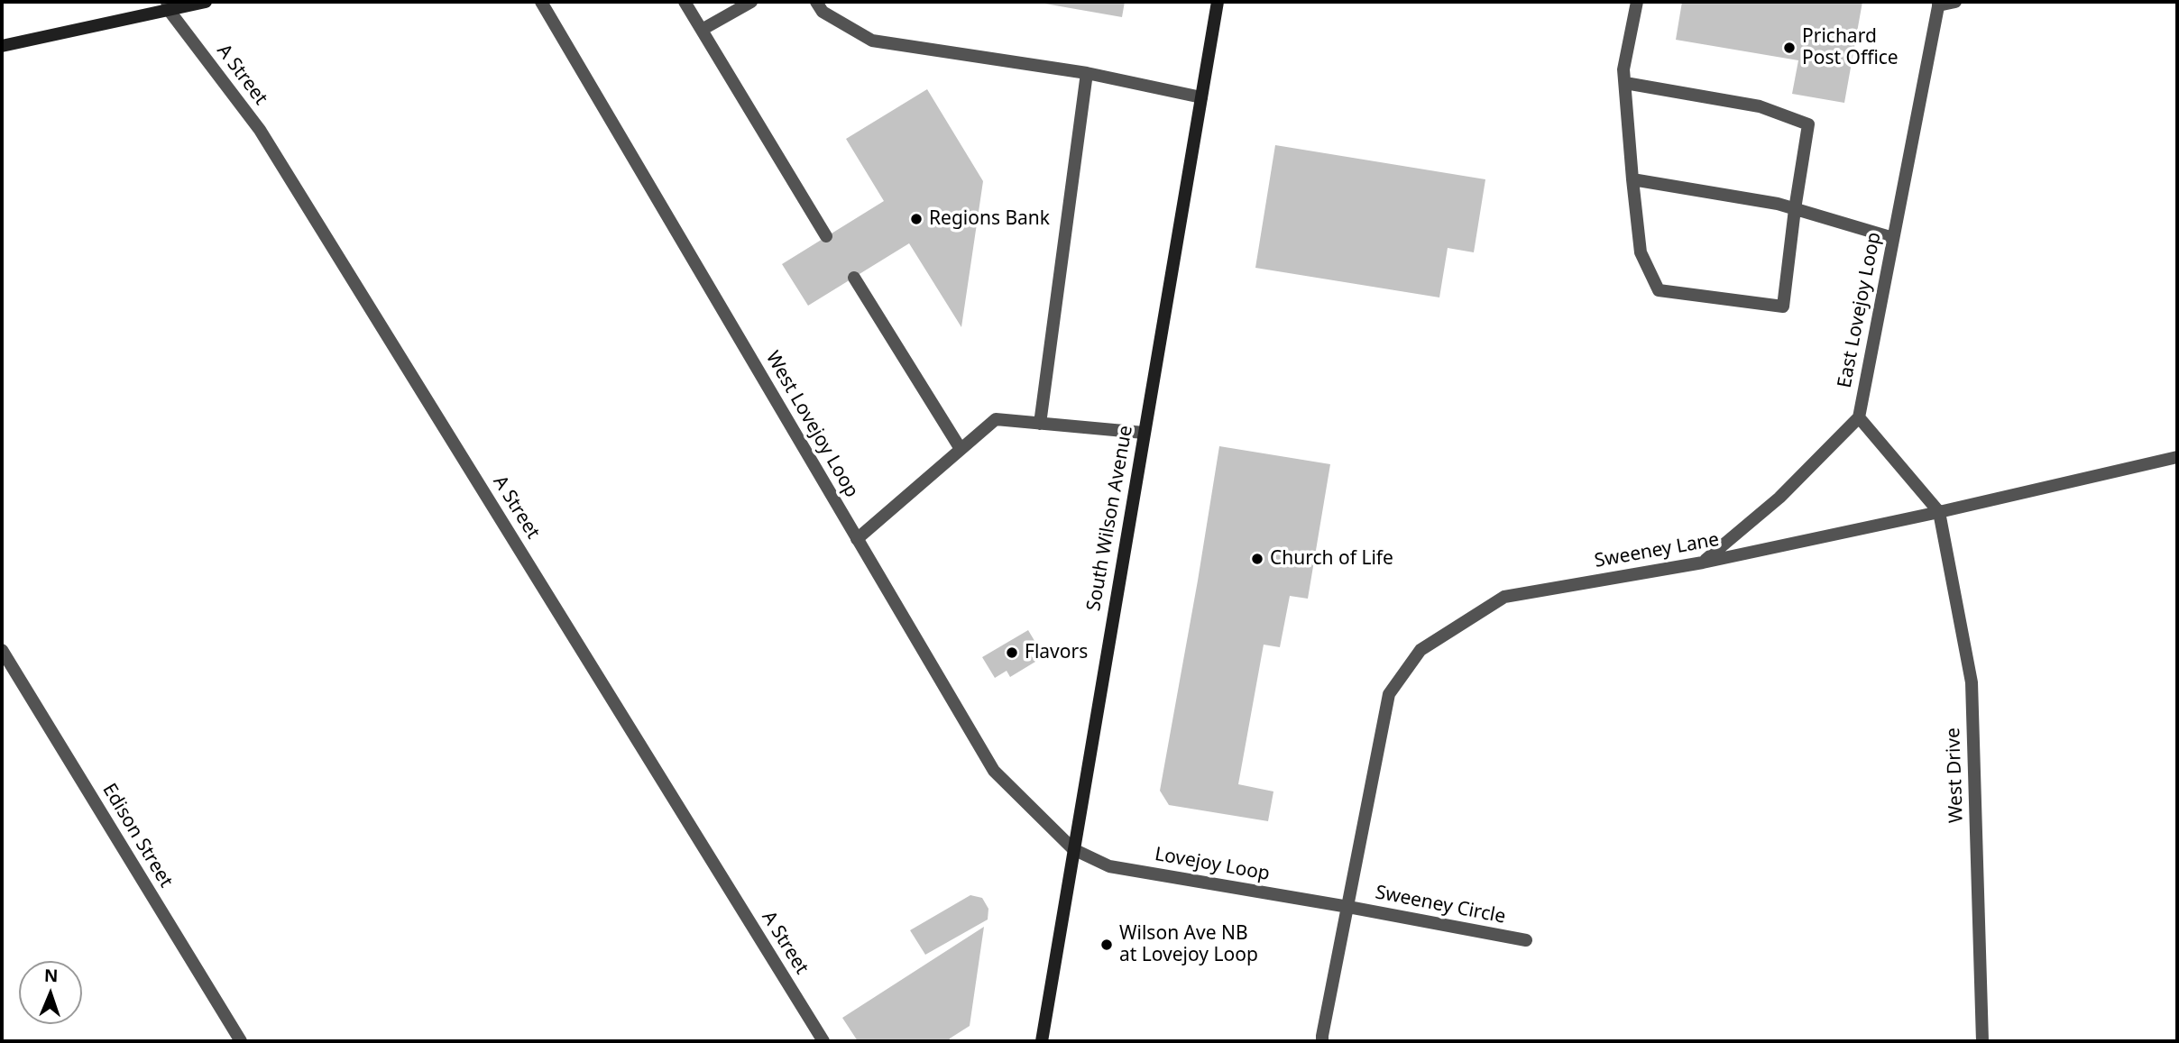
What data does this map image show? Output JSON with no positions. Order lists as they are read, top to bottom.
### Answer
{
  "streets": {
    "main road": ["South Wilson Avenue"],
    "street": [
      "A Street",
      "East Lovejoy Loop",
      "West Lovejoy Loop",
      "Sweeney Lane",
      "West Drive",
      "Edison Street",
      "Lovejoy Loop",
      "Sweeney Circle"
    ]
  },
  "crossings": [
    ["East Lovejoy Loop", "Sweeney Lane"],
    ["West Lovejoy Loop", "South Wilson Avenue"],
    ["West Lovejoy Loop", "Lovejoy Loop"],
    ["South Wilson Avenue", "Lovejoy Loop"],
    ["Sweeney Lane", "West Drive"],
    ["Sweeney Lane", "Lovejoy Loop"],
    ["Sweeney Lane", "Sweeney Circle"],
    ["Lovejoy Loop", "Sweeney Circle"]
  ],
  "places": [
    "Prichard Post Office",
    "Regions Bank",
    "Church of Life",
    "Flavors",
    "Wilson Ave NB at Lovejoy Loop"
  ],
  "north": "top"
}
